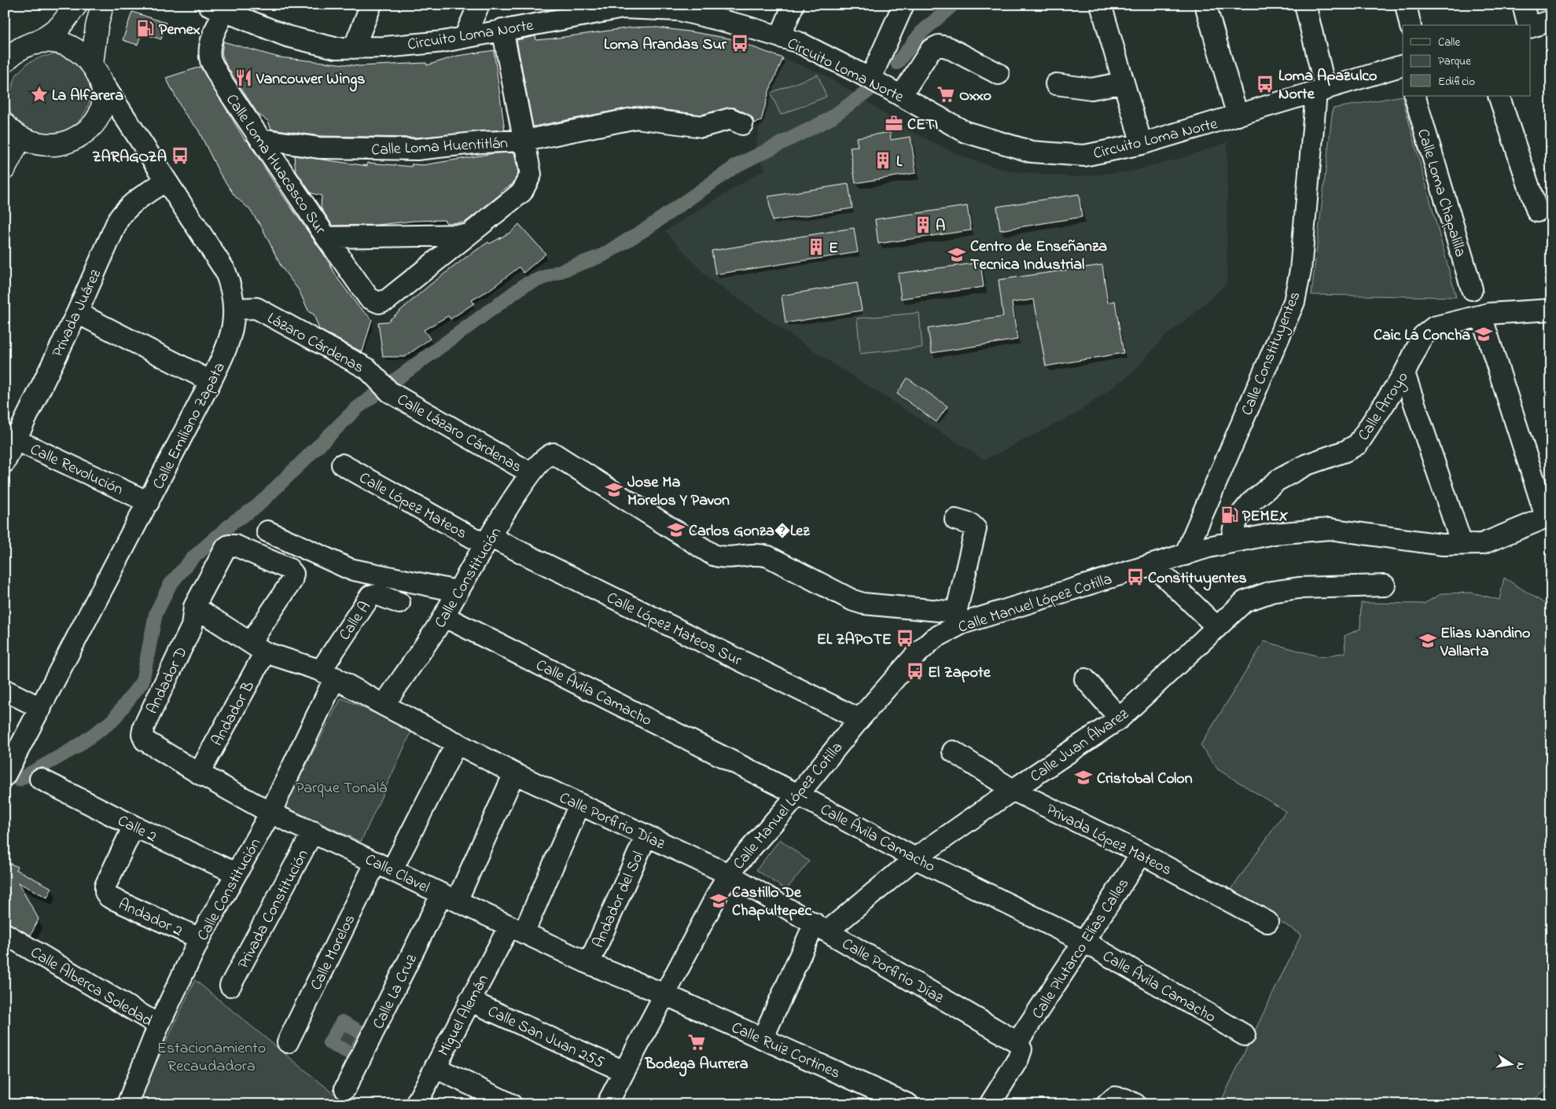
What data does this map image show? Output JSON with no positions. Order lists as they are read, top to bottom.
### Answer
{
  "streets": {
    "street": [
      "Circuito Loma Norte",
      "Calle Loma Huentitlán",
      "Calle Loma Huacasco Sur",
      "Calle Loma Chapalilla",
      "Privada Juárez",
      "Lázaro Cárdenas",
      "Calle Constituyentes",
      "Calle Arroyo",
      "Calle Emiliano Zapata",
      "Calle Lázaro Cárdenas",
      "Calle Revolución",
      "Calle López Mateos",
      "Calle Constitución",
      "Calle Manuel López Cotilla",
      "Calle A",
      "Calle López Mateos Sur",
      "Andador D",
      "Calle Ávila Camacho",
      "Andador B",
      "Calle Juan Álvarez",
      "Calle Porfirio Díaz",
      "Calle 2",
      "Privada López Mateos",
      "Calle Clavel",
      "Andador del Sol",
      "Privada Constitución",
      "Andador 2",
      "Calle Plutarco Elías Calles",
      "Calle Morelos",
      "Calle Alberca Soledad",
      "Calle La Cruz",
      "Miguel Alemán",
      "Calle San Juan 255",
      "Calle Ruiz Cortines"
    ]
  },
  "crossings": [
    ["Circuito Loma Norte", "Calle Loma Huacasco Sur"],
    ["Circuito Loma Norte", "Calle Constituyentes"],
    ["Calle Loma Huentitlán", "Calle Loma Huacasco Sur"],
    ["Privada Juárez", "Calle Emiliano Zapata"],
    ["Privada Juárez", "Calle Revolución"],
    ["Lázaro Cárdenas", "Calle Emiliano Zapata"],
    ["Lázaro Cárdenas", "Calle Lázaro Cárdenas"],
    ["Calle Constituyentes", "Calle Manuel López Cotilla"],
    ["Calle Arroyo", "Calle Manuel López Cotilla"],
    ["Calle Emiliano Zapata", "Calle Revolución"],
    ["Calle Lázaro Cárdenas", "Calle Constitución"],
    ["Calle López Mateos", "Calle Constitución"],
    ["Calle López Mateos", "Calle López Mateos Sur"],
    ["Calle Constitución", "Calle Manuel López Cotilla"],
    ["Calle Constitución", "Calle A"],
    ["Calle Constitución", "Calle López Mateos Sur"],
    ["Calle Constitución", "Calle Ávila Camacho"],
    ["Calle Constitución", "Calle Porfirio Díaz"],
    ["Calle Constitución", "Calle 2"],
    ["Calle Constitución", "Calle Clavel"],
    ["Calle Constitución", "Andador 2"],
    ["Calle Constitución", "Calle Alberca Soledad"],
    ["Calle Manuel López Cotilla", "Calle López Mateos Sur"],
    ["Calle Manuel López Cotilla", "Calle Ávila Camacho"],
    ["Calle Manuel López Cotilla", "Calle Porfirio Díaz"],
    ["Calle Manuel López Cotilla", "Calle Clavel"],
    ["Calle Manuel López Cotilla", "Calle San Juan 255"],
    ["Calle Manuel López Cotilla", "Calle Ruiz Cortines"],
    ["Calle A", "Calle Porfirio Díaz"],
    ["Andador D", "Andador B"],
    ["Andador D", "Calle Porfirio Díaz"],
    ["Andador D", "Calle Clavel"],
    ["Calle Ávila Camacho", "Calle Juan Álvarez"],
    ["Calle Ávila Camacho", "Calle Plutarco Elías Calles"],
    ["Andador B", "Calle Porfirio Díaz"],
    ["Andador B", "Calle Clavel"],
    ["Calle Juan Álvarez", "Calle Porfirio Díaz"],
    ["Calle Juan Álvarez", "Privada López Mateos"],
    ["Calle Juan Álvarez", "Calle Ruiz Cortines"],
    ["Calle Porfirio Díaz", "Andador del Sol"],
    ["Calle Porfirio Díaz", "Calle Plutarco Elías Calles"],
    ["Calle Porfirio Díaz", "Calle Morelos"],
    ["Calle Porfirio Díaz", "Calle La Cruz"],
    ["Calle Porfirio Díaz", "Miguel Alemán"],
    ["Calle 2", "Andador 2"],
    ["Privada López Mateos", "Calle Plutarco Elías Calles"],
    ["Calle Clavel", "Andador del Sol"],
    ["Calle Clavel", "Privada Constitución"],
    ["Calle Clavel", "Calle Morelos"],
    ["Calle Clavel", "Calle La Cruz"],
    ["Calle Clavel", "Miguel Alemán"],
    ["Calle Clavel", "Calle Ruiz Cortines"],
    ["Miguel Alemán", "Calle San Juan 255"]
  ],
  "parks": ["Parque Tonalá", "Estacionamiento Recaudadora"],
  "places": {
    "fuel station": ["Pemex", "PEMEX"],
    "bus stop": [
      "Loma Arandas Sur",
      "Loma Apazulco Norte",
      "ZARAGOZA",
      "Constituyentes",
      "EL ZAPOTE",
      "El Zapote"
    ],
    "restaurant": ["Vancouver Wings"],
    "place": ["La Alfarera"],
    "supermarket": ["Oxxo", "Bodega Aurrera"],
    "office": ["CETI"],
    "building": ["L", "A", "E"],
    "school or university": [
      "Centro de Enseñanza Tecnica Industrial",
      "Caic La Concha",
      "Jose Ma Morelos Y Pavon",
      "Carlos Gonza�Lez",
      "Elias Nandino Vallarta",
      "Cristobal Colon",
      "Castillo De Chapultepec"
    ]
  },
  "legend": ["Calle", "Parque", "Edificio"],
  "north": "right"
}
